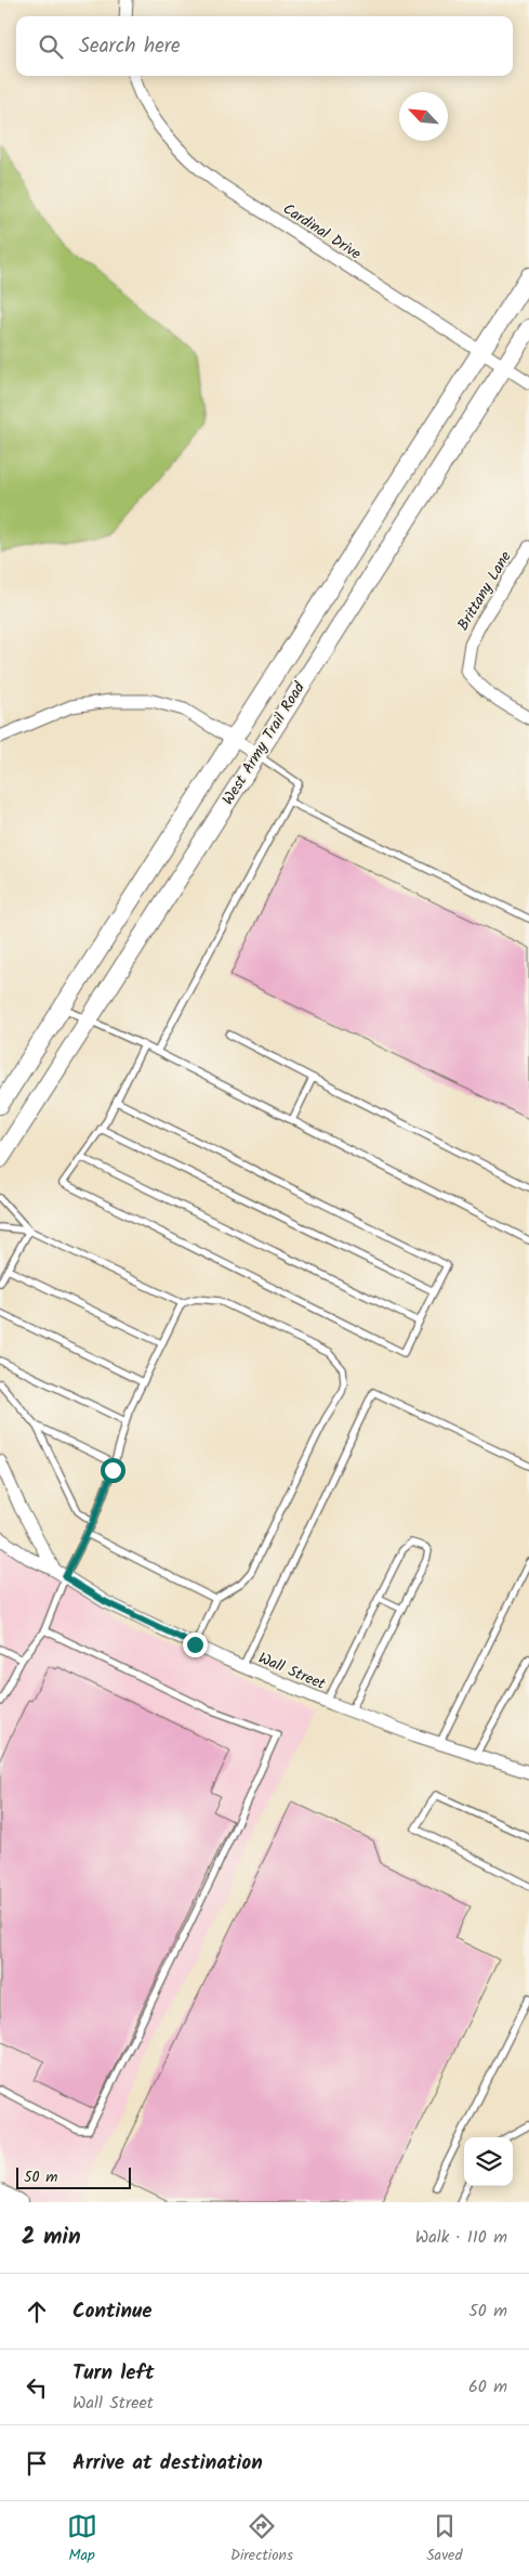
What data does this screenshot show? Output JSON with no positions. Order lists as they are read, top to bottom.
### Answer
{
  "streets": {
    "main road": ["West Army Trail Road"],
    "street": ["Cardinal Drive", "Brittany Lane", "Wall Street"]
  },
  "crossings": [
    ["Cardinal Drive", "West Army Trail Road"]
  ],
  "scale_bar": "50 m",
  "north": "top left",
  "page": {
    "search": "Search here",
    "scale": "50 m",
    "heading": ["2 min", "Walk · 110 m"],
    "list": [
      ["Continue", "50 m"],
      ["Turn left", "Wall Street", "60 m"],
      "Arrive at destination"
    ],
    "nav": ["Map", "Directions", "Saved"]
  }
}
